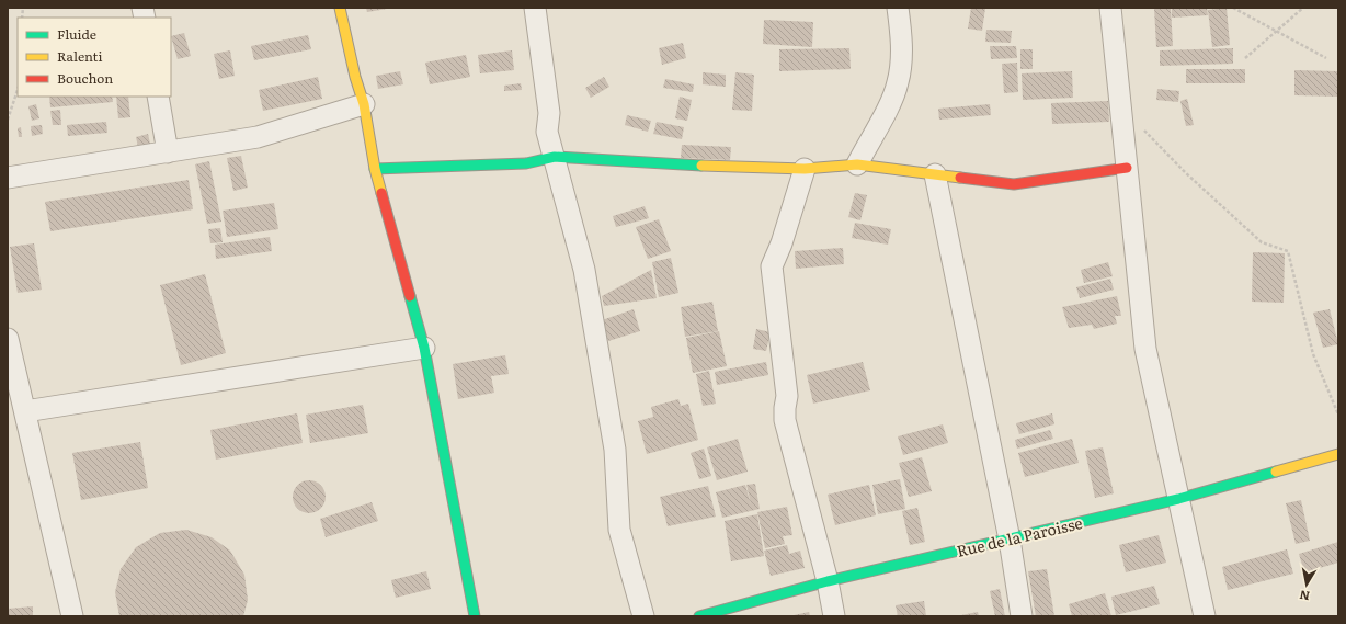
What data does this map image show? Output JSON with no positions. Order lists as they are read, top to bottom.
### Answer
{
  "streets": {
    "street": ["Rue de la Paroisse"]
  },
  "legend": ["Fluide", "Ralenti", "Bouchon"],
  "north": "bottom"
}
